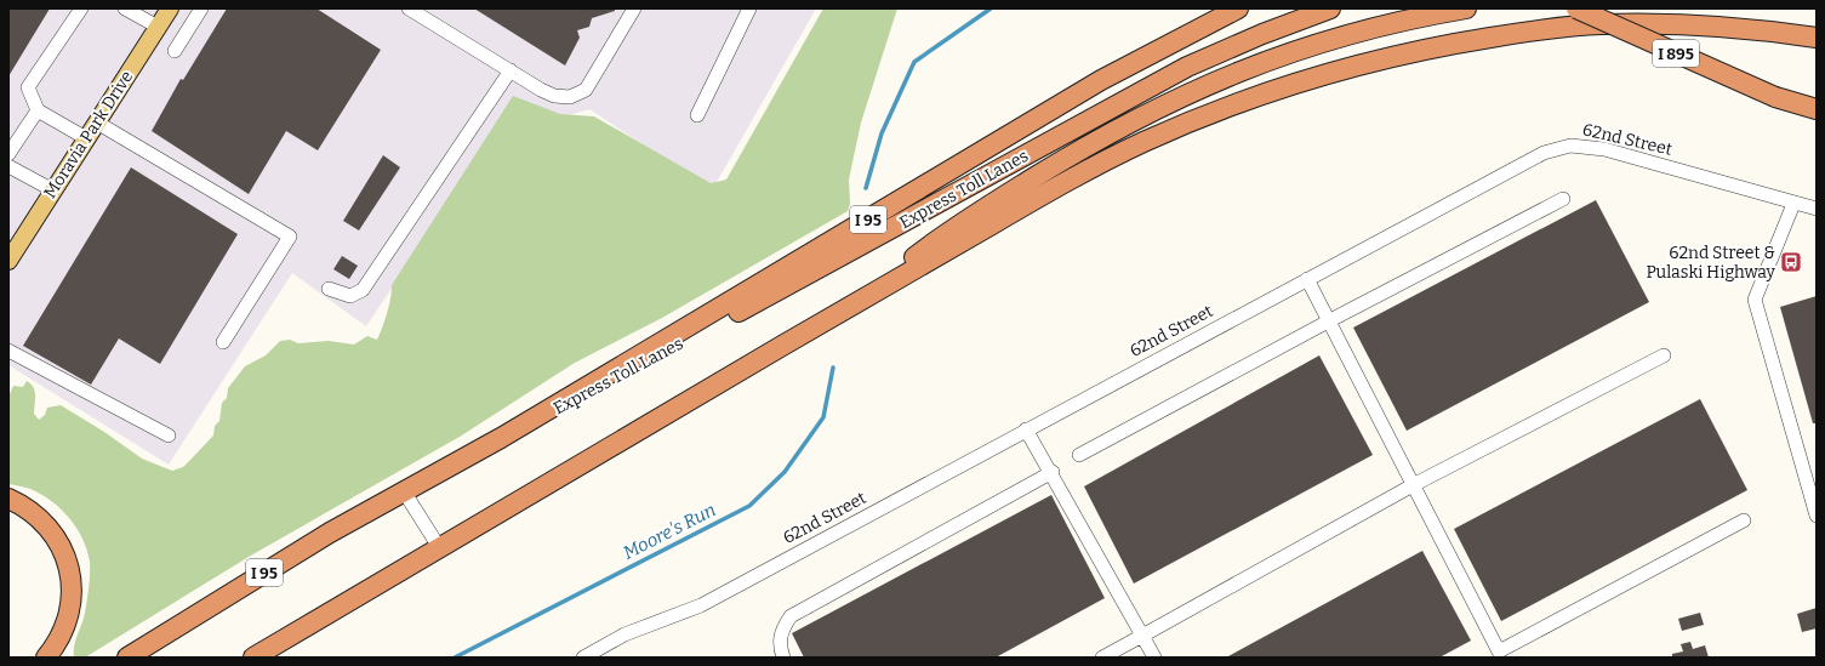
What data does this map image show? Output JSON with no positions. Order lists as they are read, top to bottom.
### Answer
{
  "streets": {
    "highway": ["I 895", "Express Toll Lanes", "I 95"],
    "main road": ["Moravia Park Drive"],
    "street": ["62nd Street"]
  },
  "crossings": [
    ["Express Toll Lanes", "I 95"]
  ],
  "water": ["Moore's Run"],
  "places": {
    "bus stop": ["62nd Street & Pulaski Highway"]
  }
}
